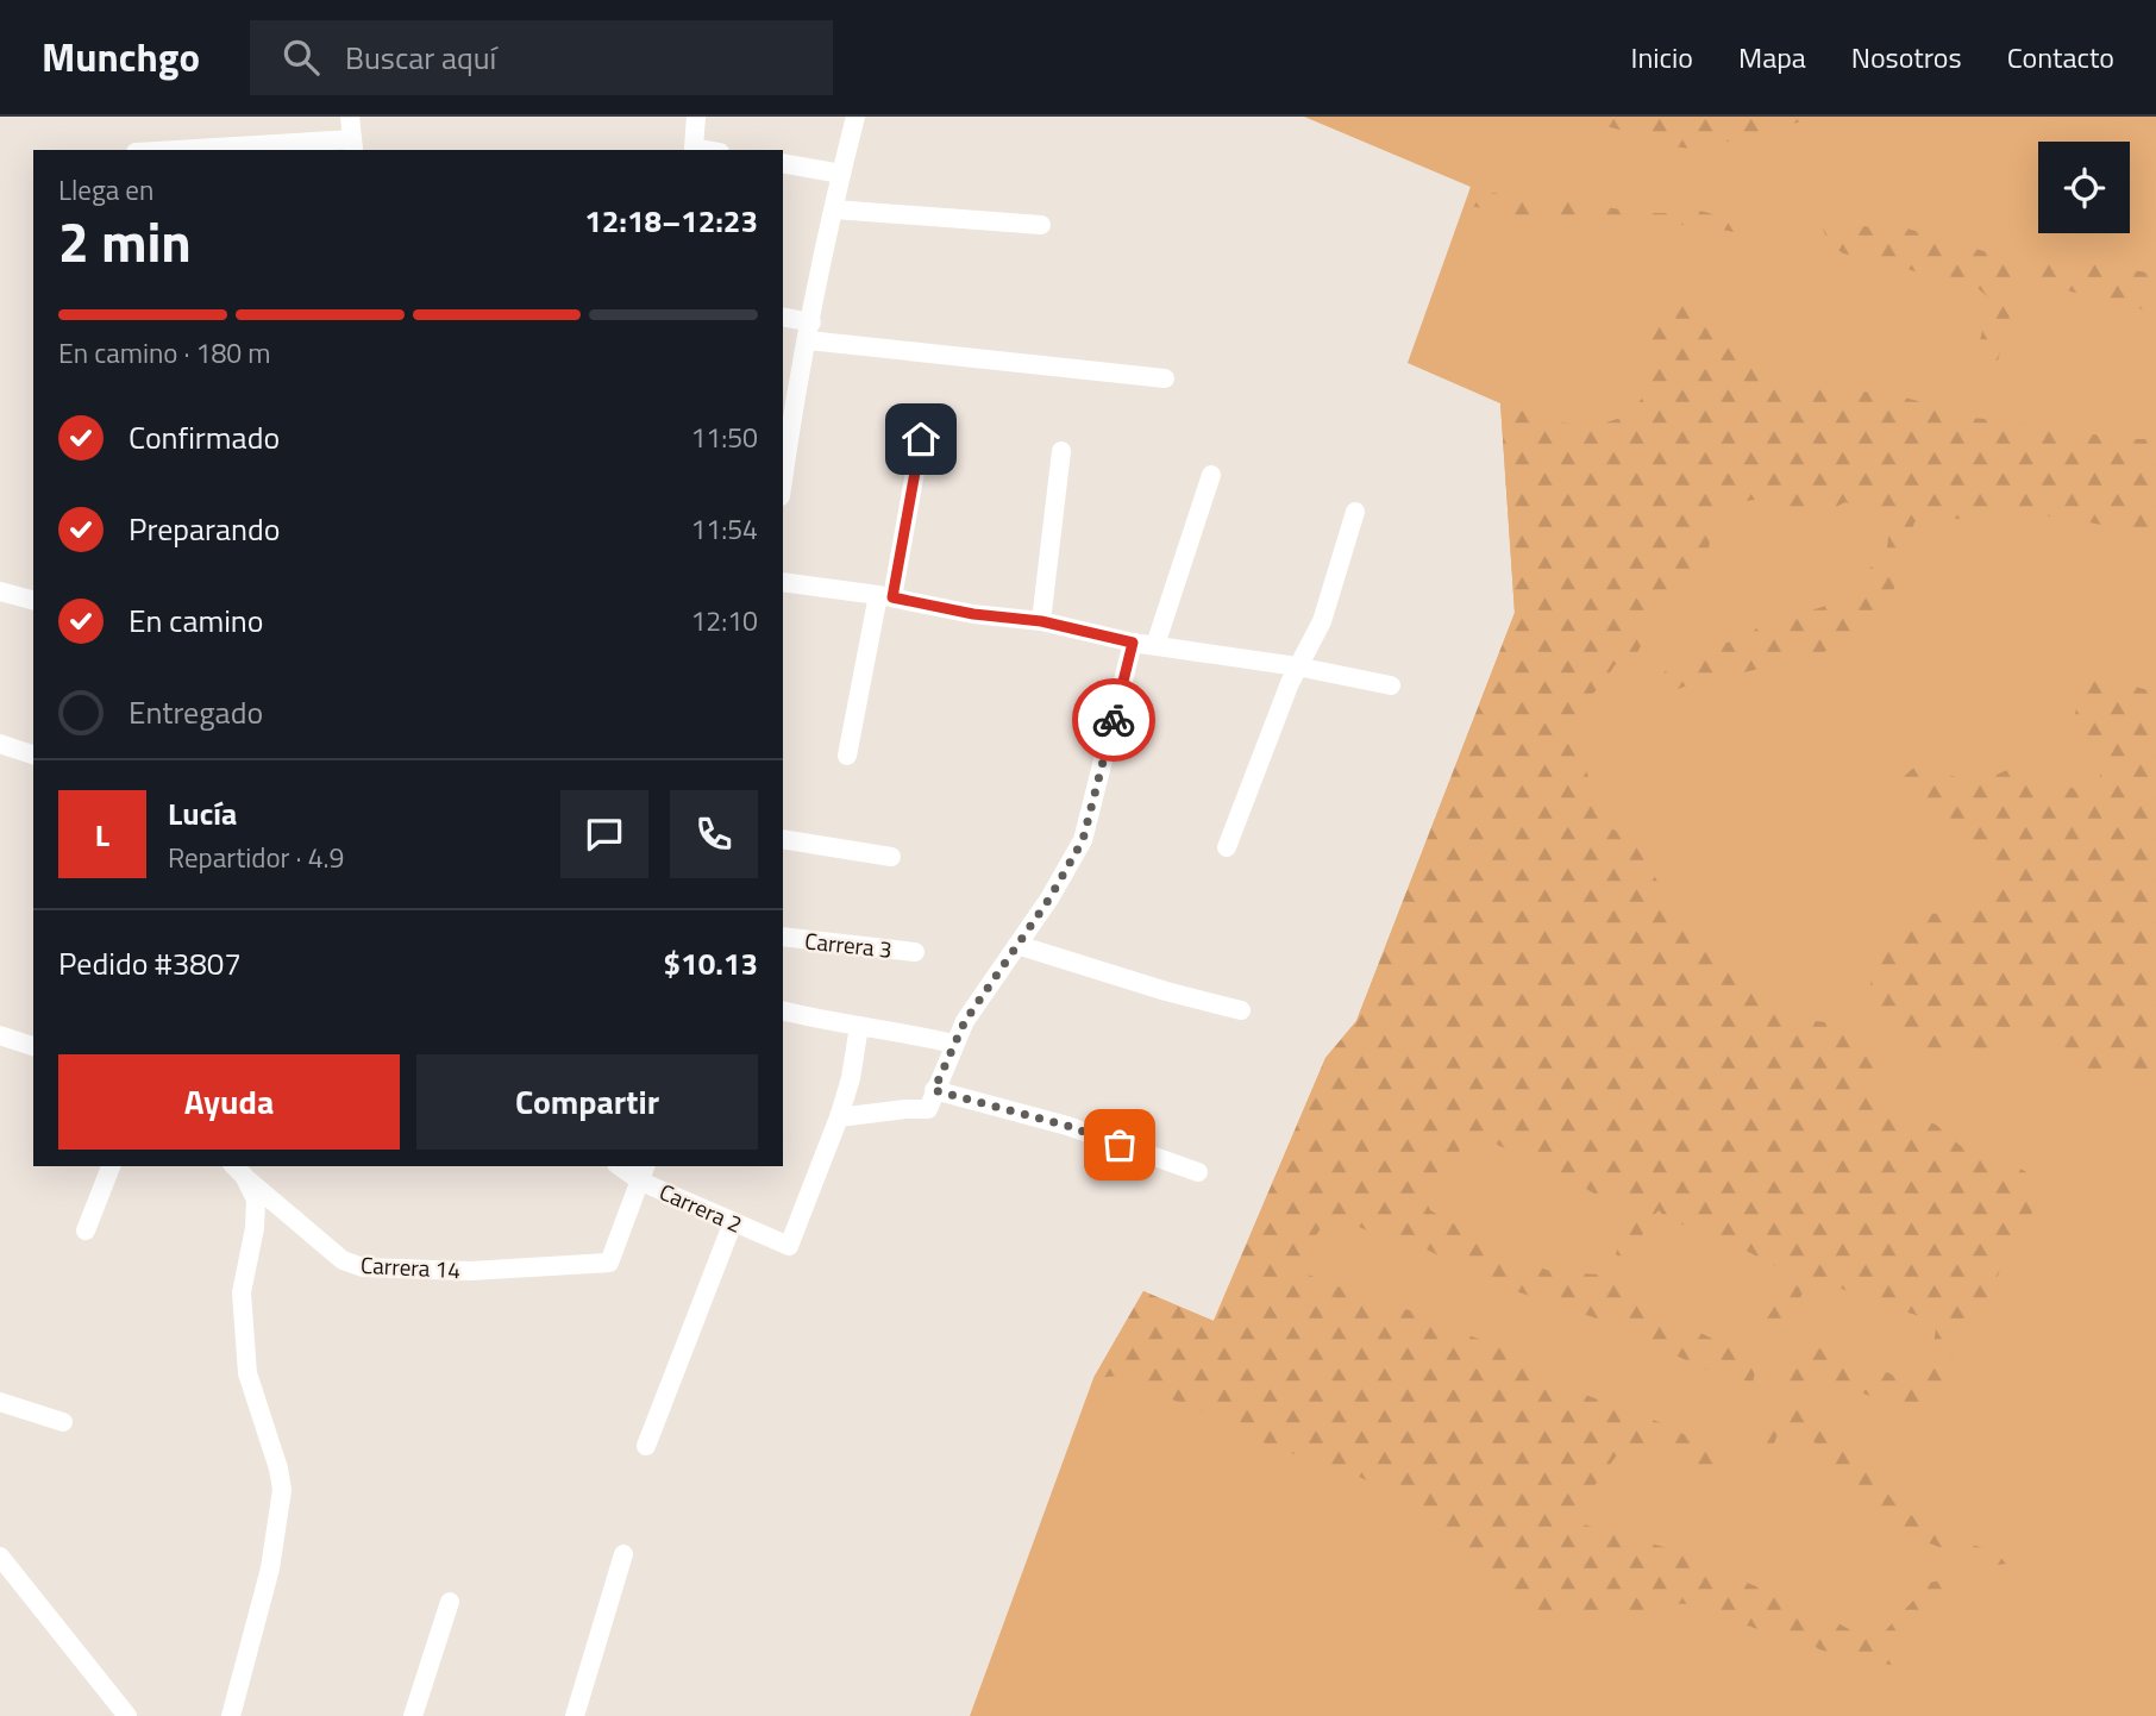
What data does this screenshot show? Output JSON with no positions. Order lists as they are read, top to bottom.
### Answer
{
  "streets": {
    "street": ["Carrera 3", "Carrera 2", "Carrera 14"]
  },
  "crossings": [
    ["Carrera 2", "Carrera 14"]
  ],
  "page": {
    "header": "Munchgo",
    "search": "Buscar aquí",
    "nav": [
      "Inicio",
      "Mapa",
      "Nosotros",
      "Contacto"
    ],
    "heading": ["2 min", "Llega en", "12:18–12:23"],
    "panel": [
      "Lucía",
      "Repartidor · 4.9",
      "Pedido #3807",
      "$10.13"
    ],
    "bar": "En camino · 180 m",
    "list": [
      ["Confirmado", "11:50"],
      ["Preparando", "11:54"],
      ["En camino", "12:10"],
      "Entregado"
    ],
    "round": "L",
    "buttons": ["Ayuda", "Compartir"]
  }
}
